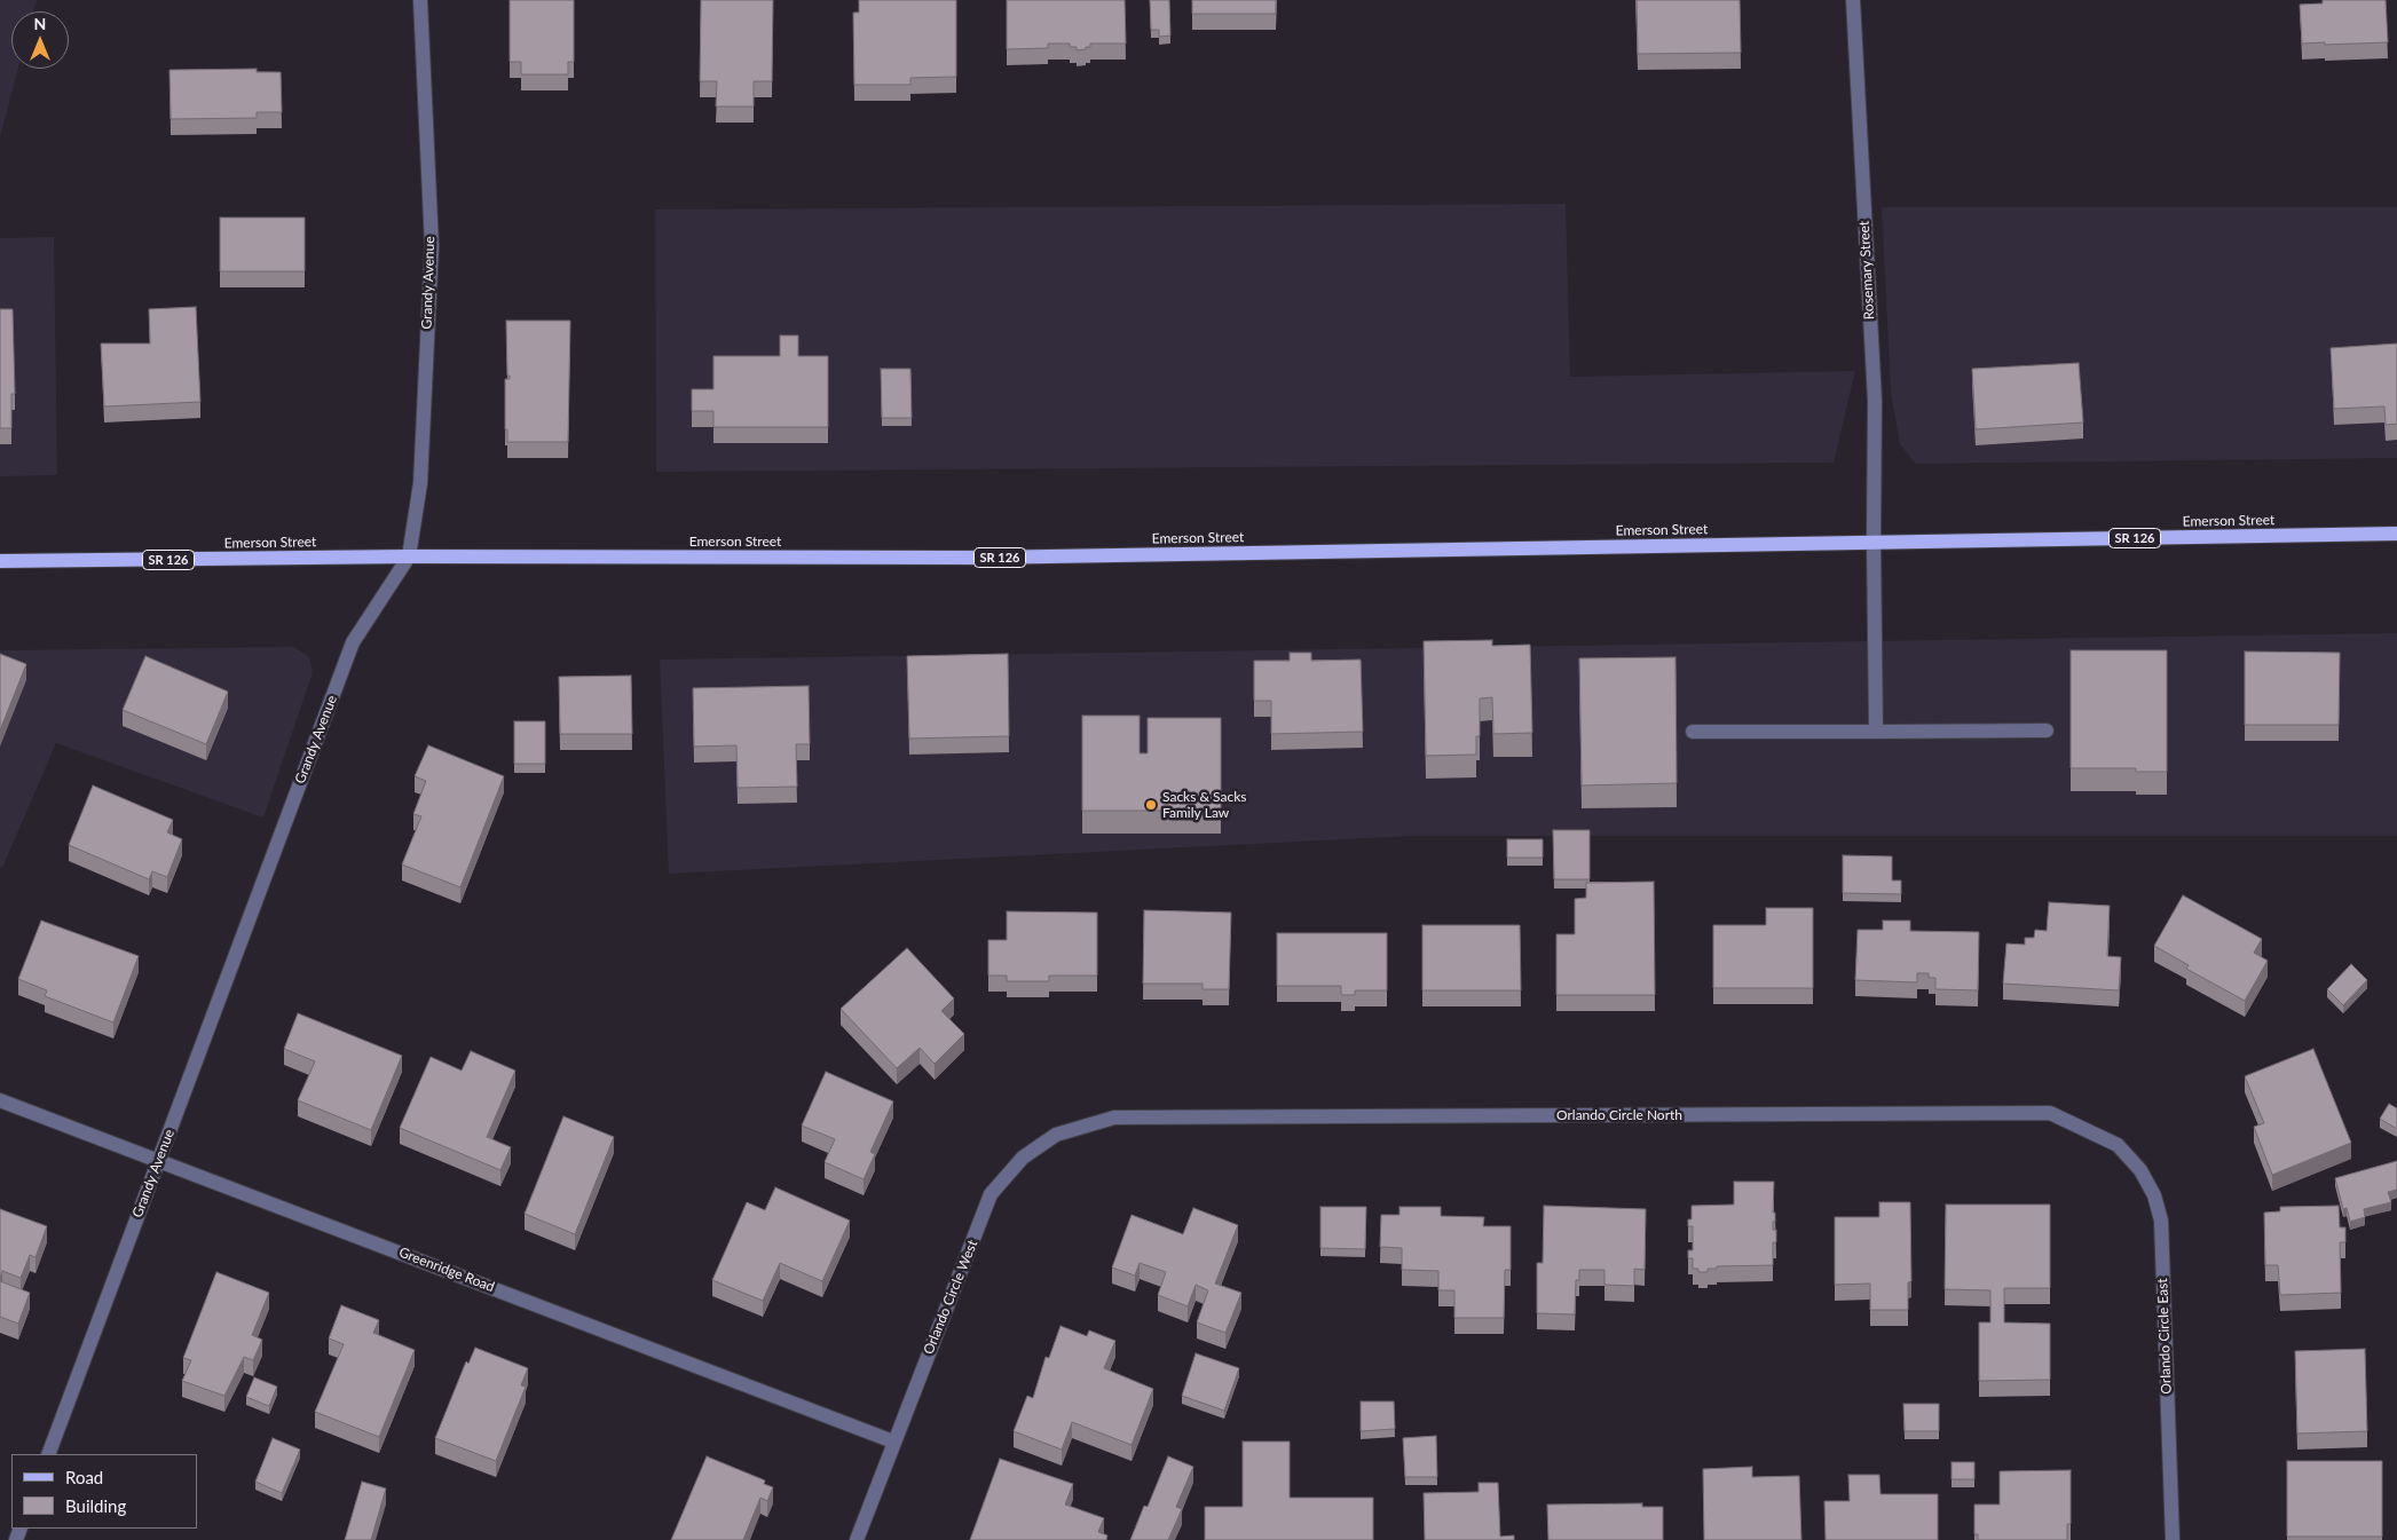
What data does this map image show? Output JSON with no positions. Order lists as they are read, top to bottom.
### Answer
{
  "streets": {
    "main road": ["Emerson Street", "SR 126"],
    "street": [
      "Rosemary Street",
      "Grandy Avenue",
      "Orlando Circle North",
      "Greenridge Road",
      "Orlando Circle West",
      "Orlando Circle East"
    ]
  },
  "crossings": [
    ["Rosemary Street", "Emerson Street"],
    ["Grandy Avenue", "Emerson Street"],
    ["Grandy Avenue", "Greenridge Road"],
    ["Orlando Circle North", "Orlando Circle West"],
    ["Orlando Circle North", "Orlando Circle East"],
    ["Greenridge Road", "Orlando Circle West"]
  ],
  "places": ["Sacks & Sacks Family Law"],
  "legend": ["Road", "Building"],
  "north": "top"
}
